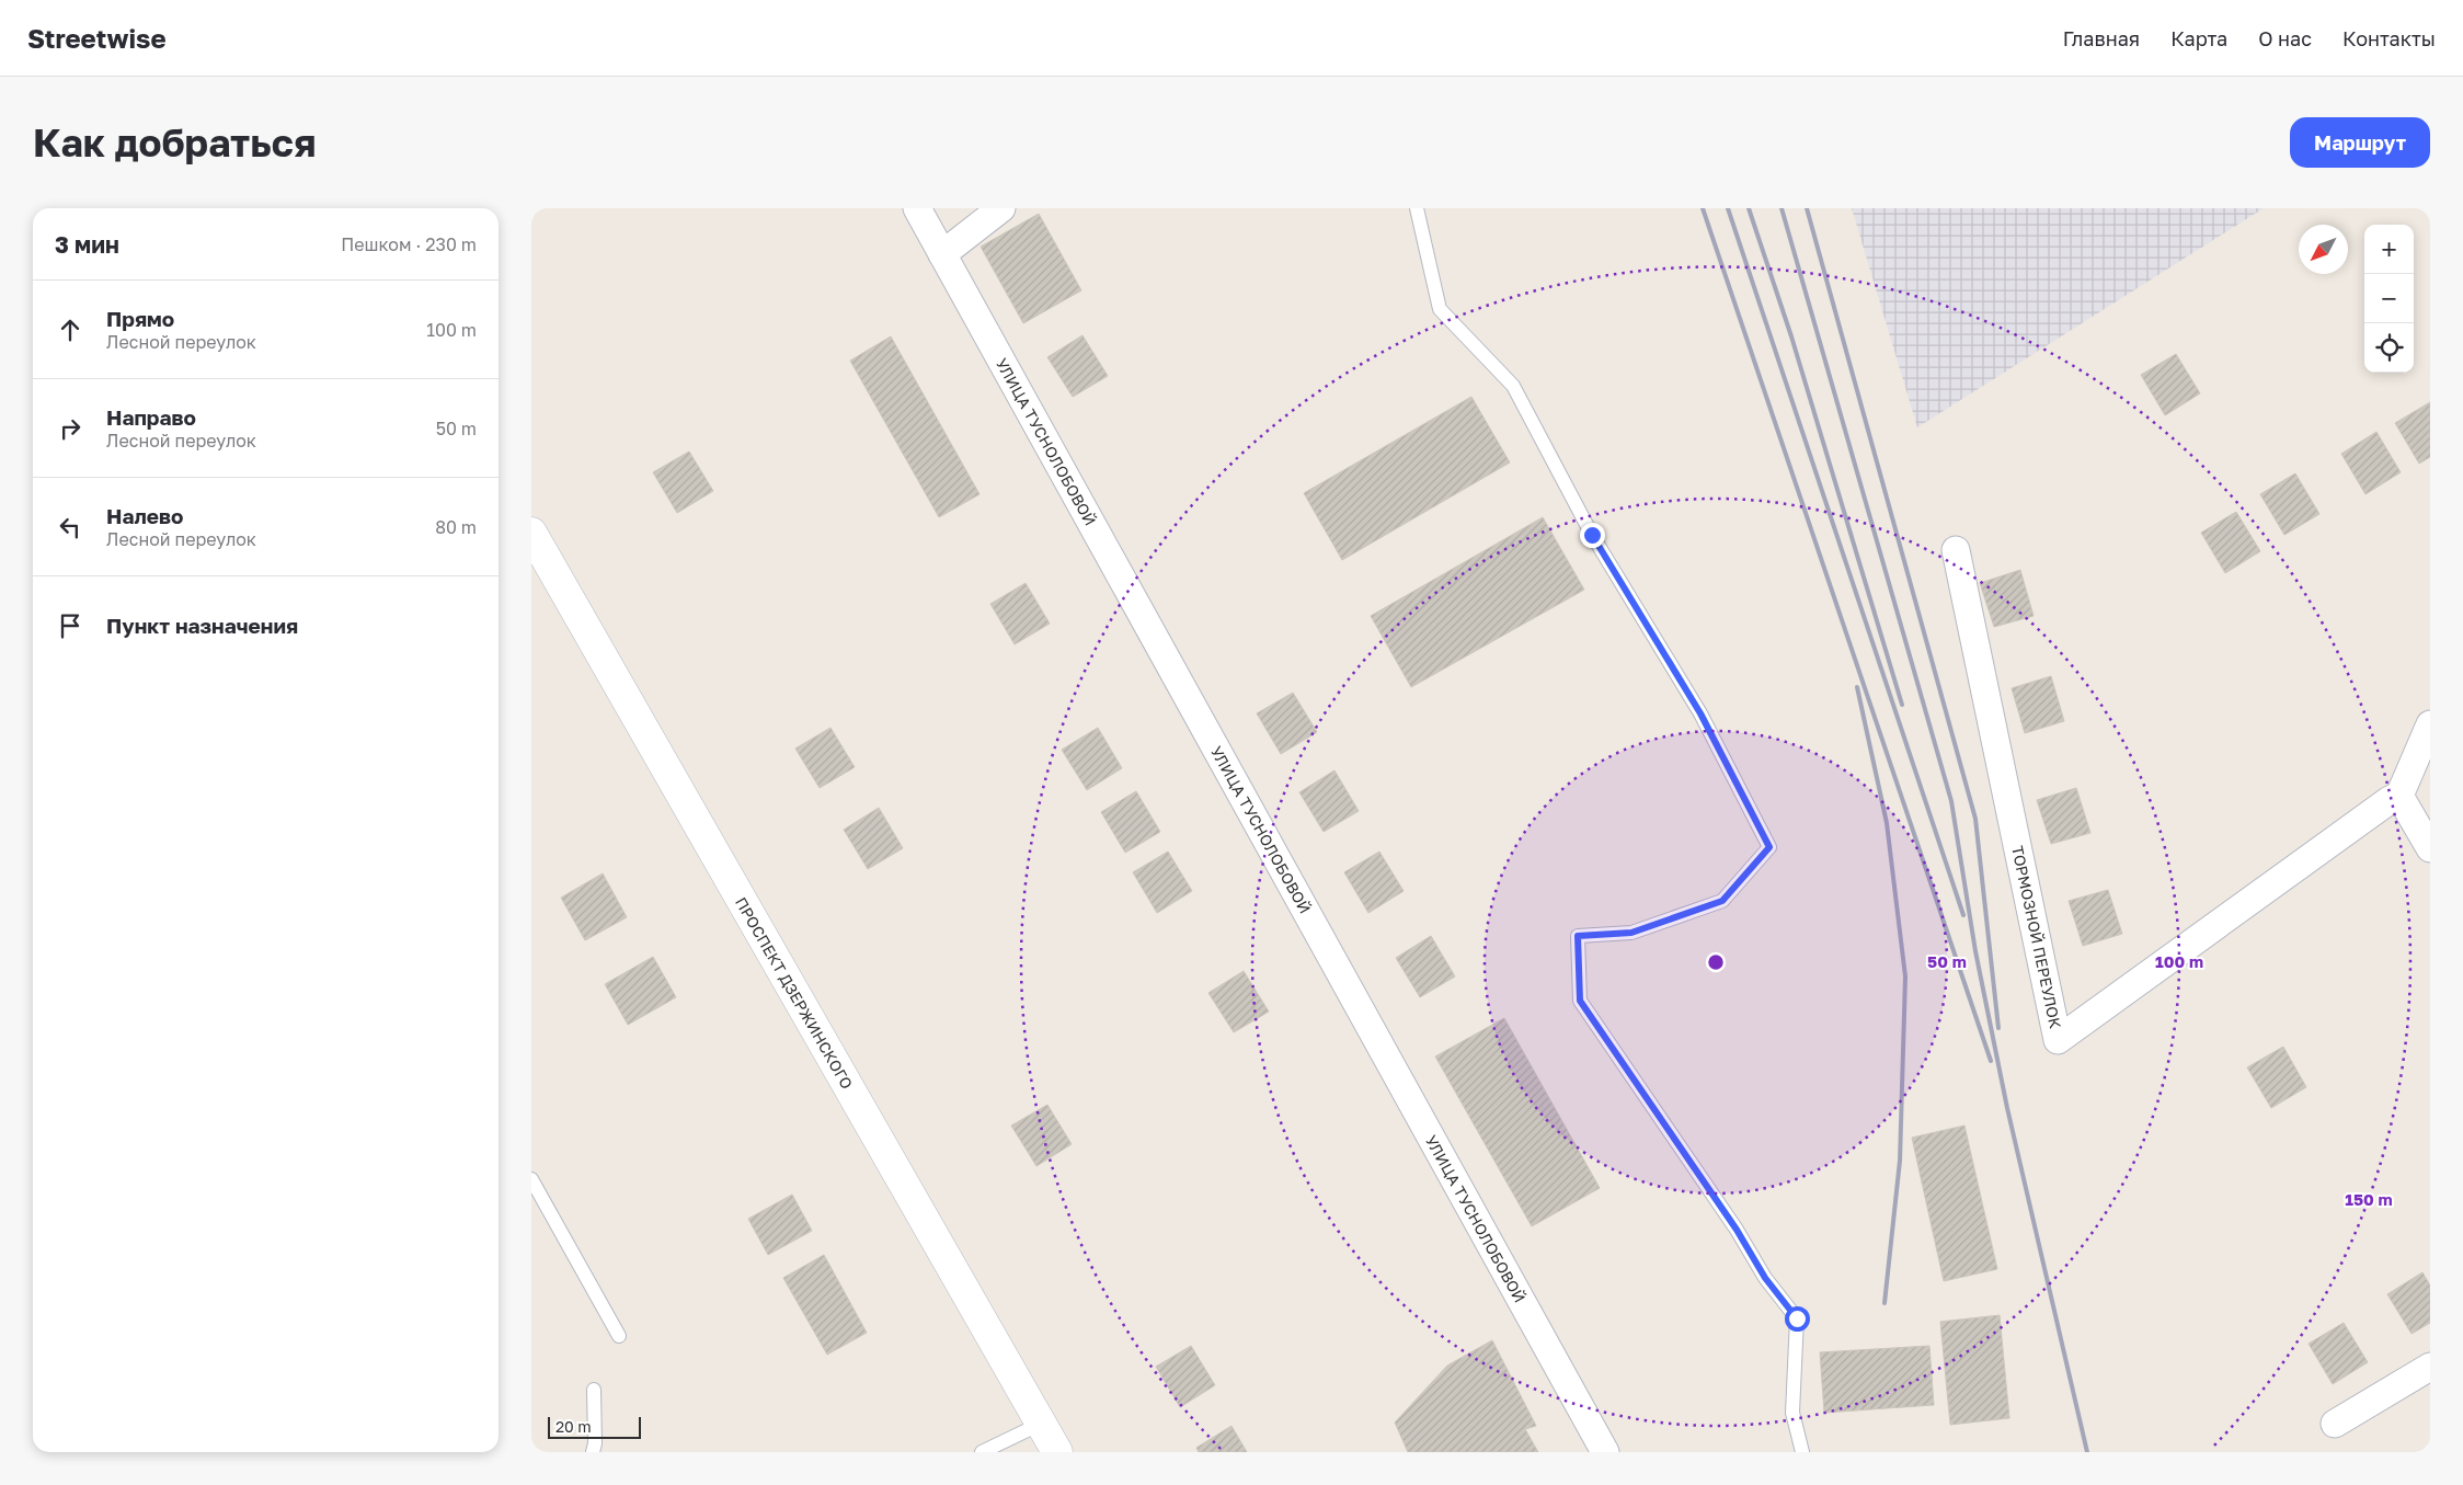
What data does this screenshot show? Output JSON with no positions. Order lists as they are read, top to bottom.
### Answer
{
  "streets": {
    "street": ["УЛИЦА ТУСНОЛОБОВОЙ", "ТОРМОЗНОЙ ПЕРЕУЛОК", "ПРОСПЕКТ ДЗЕРЖИНСКОГО"]
  },
  "scale_bar": "20 m",
  "north": "bottom left",
  "page": {
    "header": "Streetwise",
    "nav": [
      "Главная",
      "Карта",
      "О нас",
      "Контакты"
    ],
    "buttons": "Маршрут",
    "title": "Как добраться",
    "heading": ["3 мин", "Пешком · 230 m"],
    "map_buttons": ["+", "−"],
    "list": [
      ["Прямо", "Лесной переулок", "100 m"],
      ["Направо", "Лесной переулок", "50 m"],
      ["Налево", "Лесной переулок", "80 m"],
      "Пункт назначения"
    ],
    "scale": "20 m"
  },
  "rings": ["50 m", "100 m", "150 m"]
}
